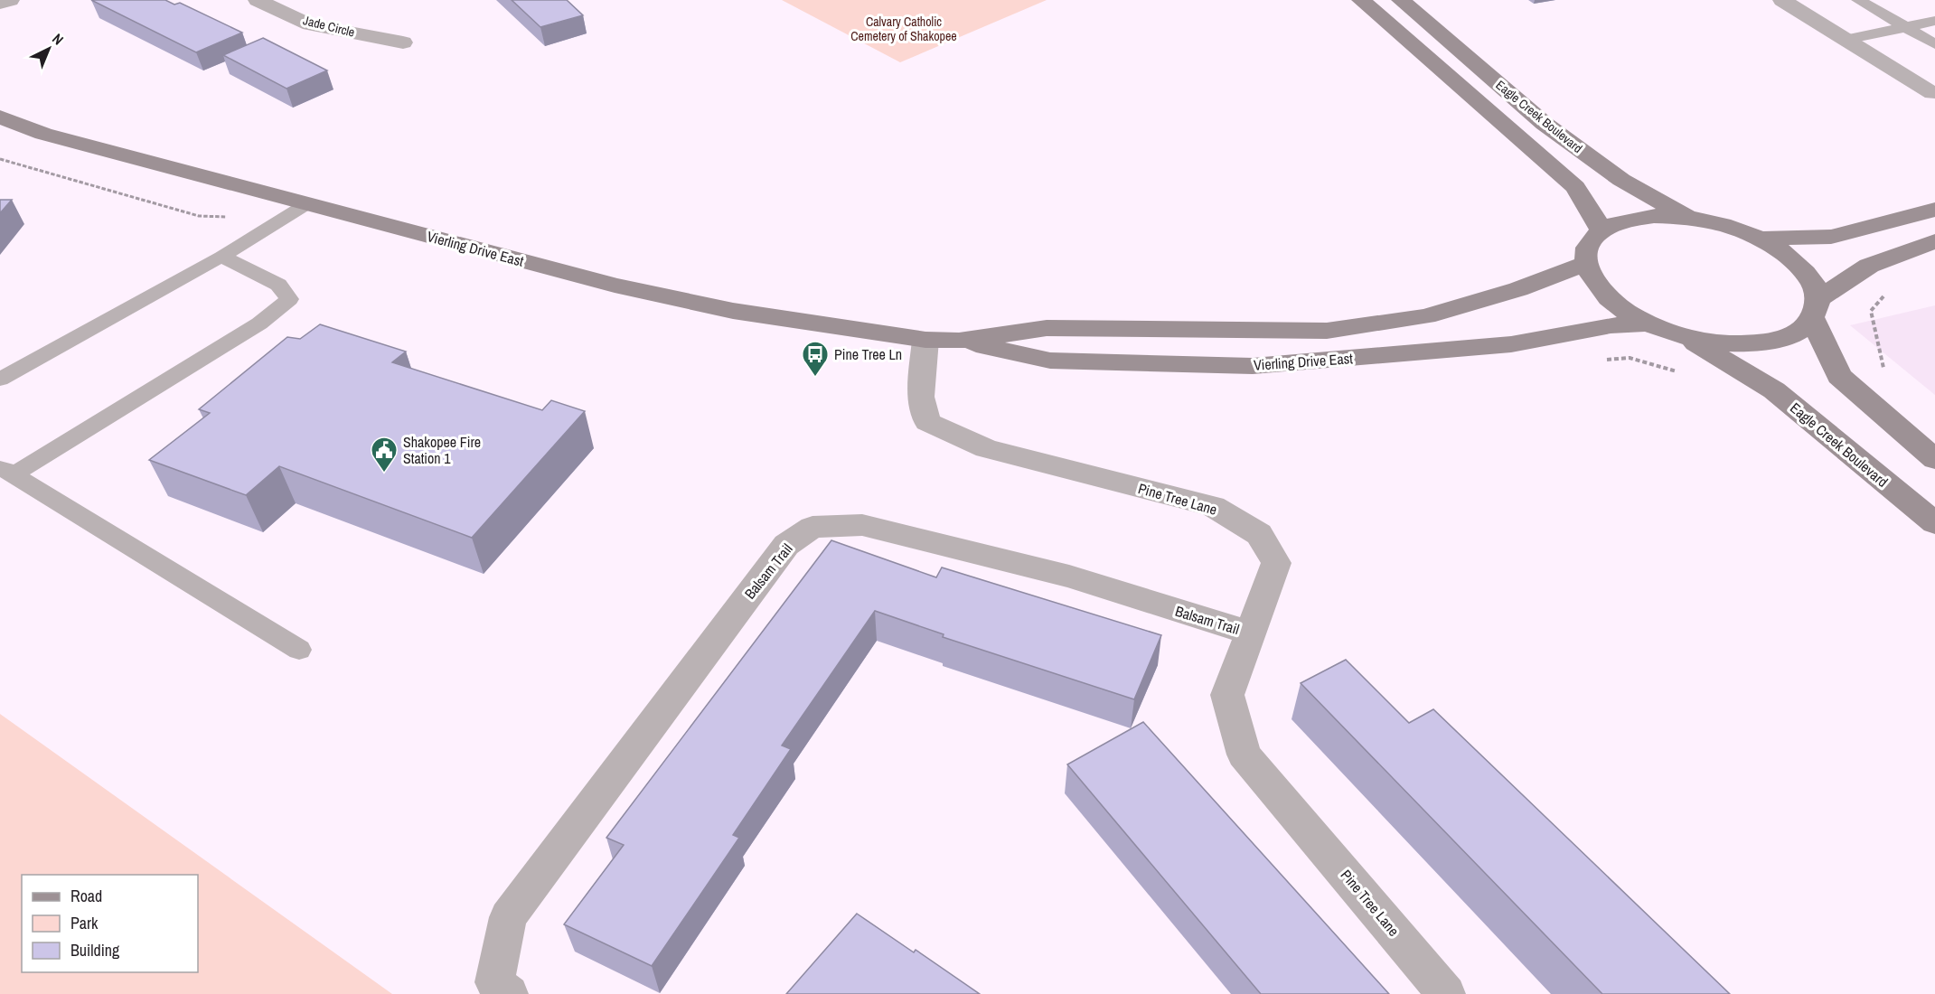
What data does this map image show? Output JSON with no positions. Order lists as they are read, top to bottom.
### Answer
{
  "streets": {
    "street": [
      "Jade Circle",
      "Eagle Creek Boulevard",
      "Vierling Drive East",
      "Pine Tree Lane",
      "Balsam Trail"
    ]
  },
  "crossings": [
    ["Vierling Drive East", "Pine Tree Lane"],
    ["Pine Tree Lane", "Balsam Trail"]
  ],
  "parks": ["Calvary Catholic Cemetery of Shakopee"],
  "places": {
    "bus stop": ["Pine Tree Ln"],
    "public building": ["Shakopee Fire Station 1"]
  },
  "legend": ["Road", "Park", "Building"],
  "north": "top right"
}
